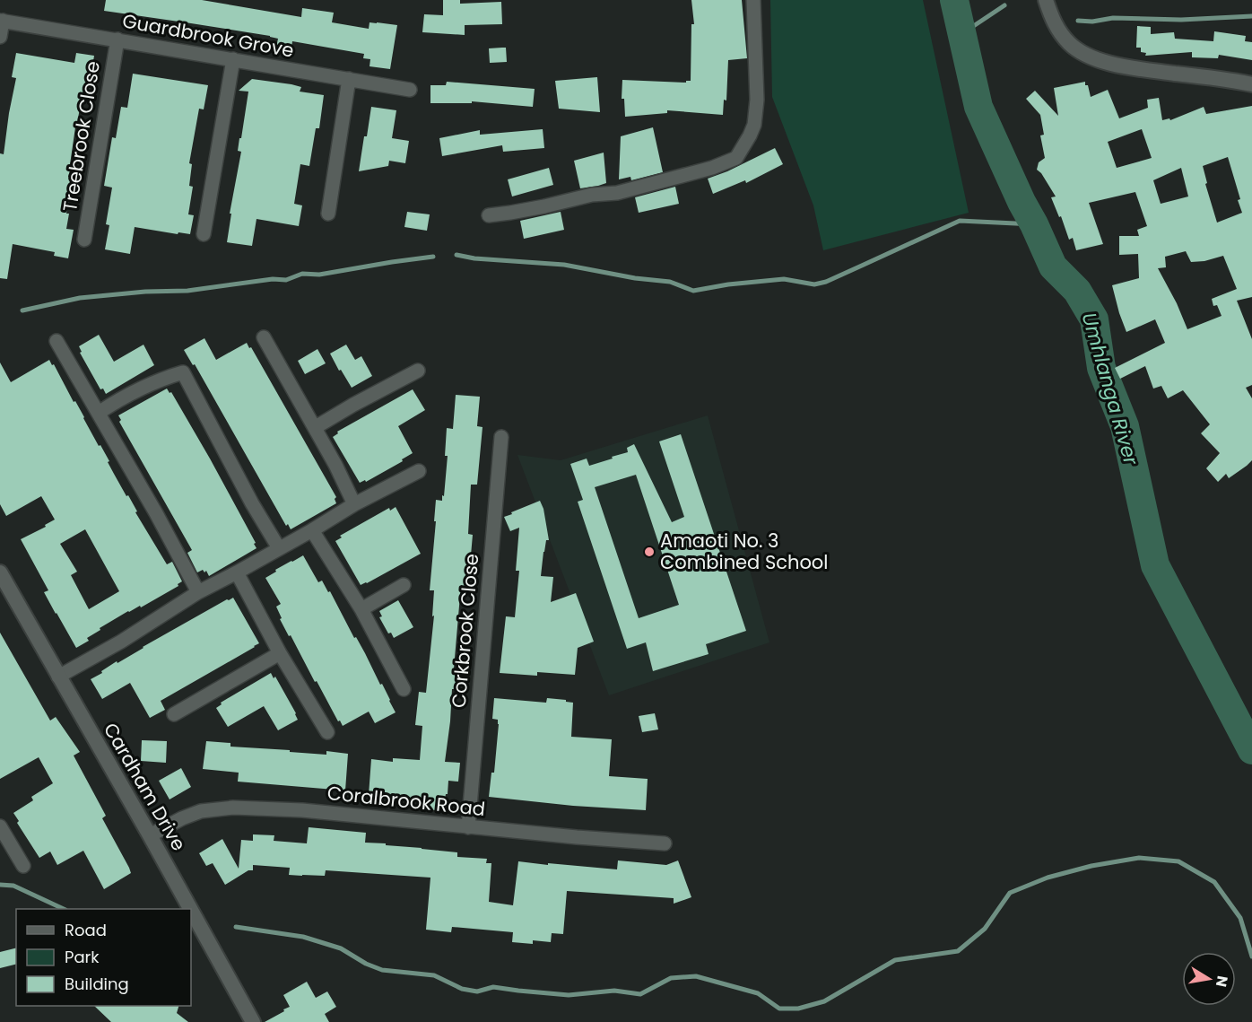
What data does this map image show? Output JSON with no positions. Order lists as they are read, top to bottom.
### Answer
{
  "streets": {
    "street": [
      "Guardbrook Grove",
      "Treebrook Close",
      "Corkbrook Close",
      "Cardham Drive",
      "Coralbrook Road"
    ]
  },
  "crossings": [
    ["Guardbrook Grove", "Treebrook Close"],
    ["Corkbrook Close", "Coralbrook Road"],
    ["Cardham Drive", "Coralbrook Road"]
  ],
  "water": ["Umhlanga River"],
  "places": ["Amaoti No. 3 Combined School"],
  "legend": ["Road", "Park", "Building"],
  "north": "right"
}
